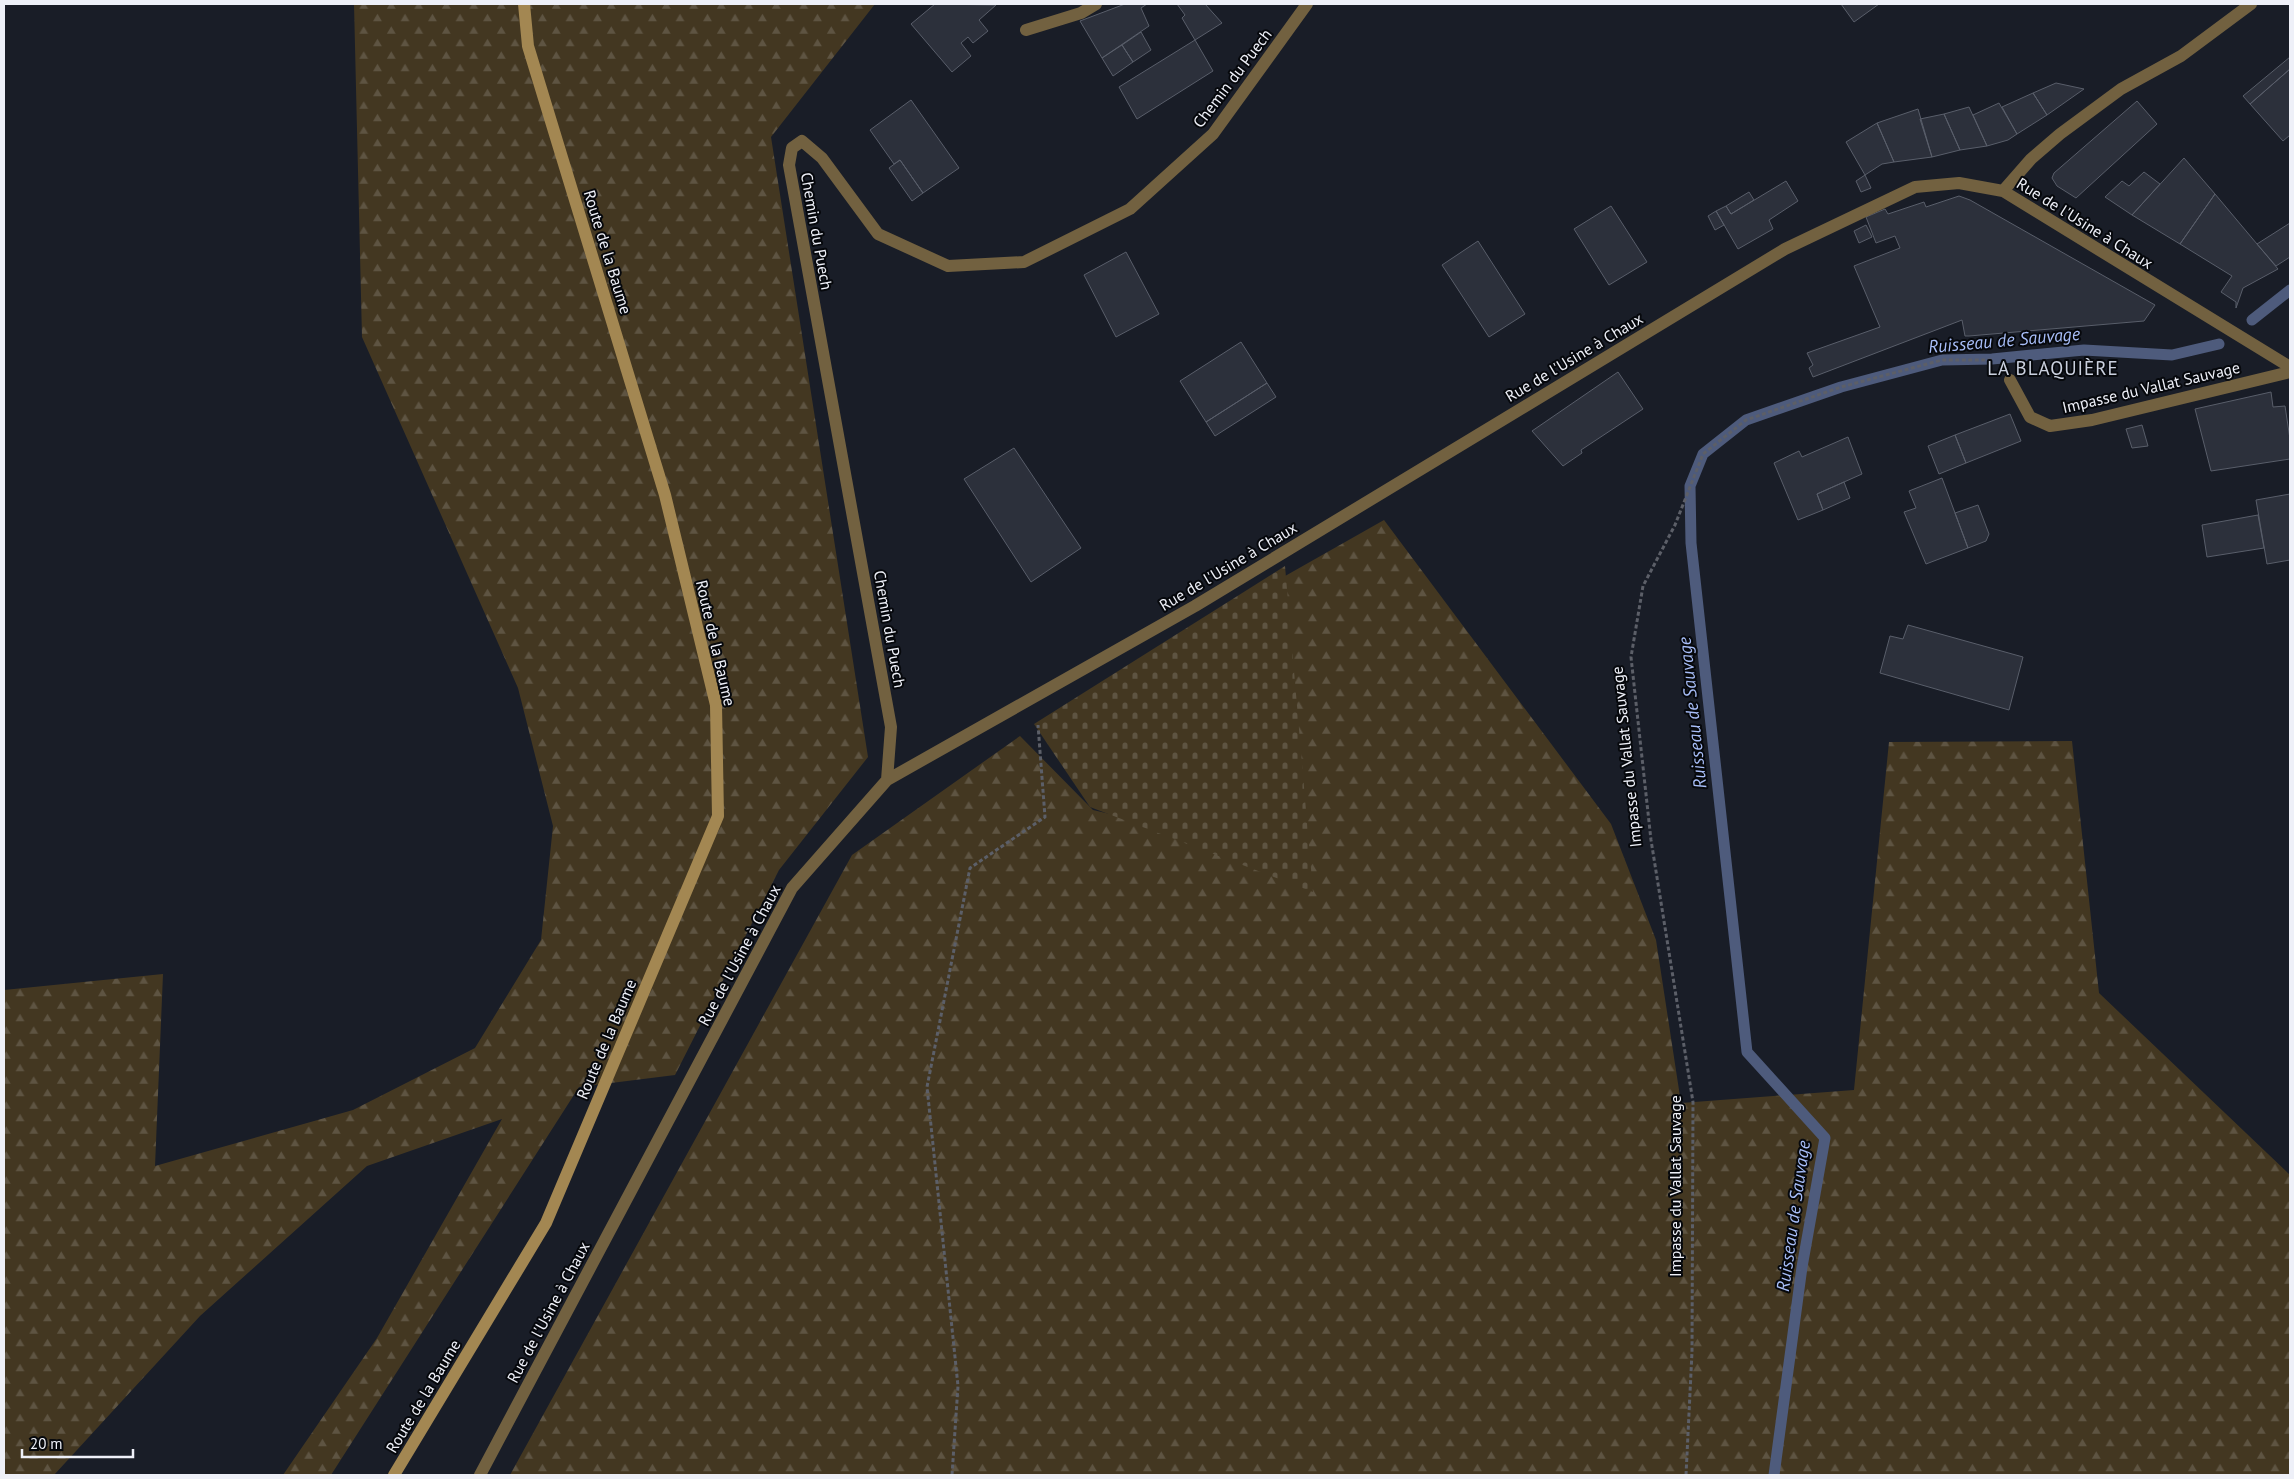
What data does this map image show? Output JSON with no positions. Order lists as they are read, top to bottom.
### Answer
{
  "streets": {
    "main road": ["Route de la Baume"],
    "street": ["Chemin du Puech", "Rue de l'Usine à Chaux", "Impasse du Vallat Sauvage"]
  },
  "crossings": [
    ["Chemin du Puech", "Rue de l'Usine à Chaux"]
  ],
  "districts": ["LA BLAQUIÈRE"],
  "water": ["Ruisseau de Sauvage"],
  "scale_bar": "20 m"
}
